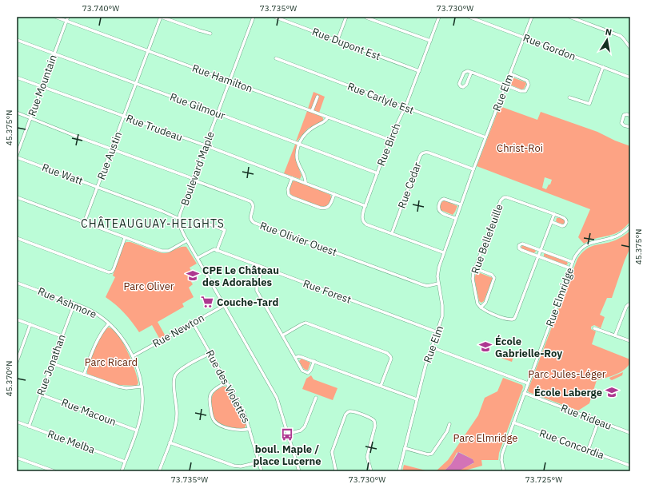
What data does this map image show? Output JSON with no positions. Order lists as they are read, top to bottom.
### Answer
{
  "streets": {
    "street": [
      "Rue Dupont Est",
      "Rue Gordon",
      "Rue Hamilton",
      "Rue Mountain",
      "Rue Elm",
      "Rue Carlyle Est",
      "Rue Gilmour",
      "Rue Trudeau",
      "Rue Birch",
      "Rue Austin",
      "Boulevard Maple",
      "Rue Watt",
      "Rue Cedar",
      "Rue Olivier Ouest",
      "Rue Bellefeuille",
      "Rue Forest",
      "Rue Elmridge",
      "Rue Ashmore",
      "Rue Newton",
      "Rue Jonathan",
      "Rue des Violettes",
      "Rue Macoun",
      "Rue Rideau",
      "Rue Melba",
      "Rue Concordia"
    ]
  },
  "crossings": [
    ["Rue Dupont Est", "Rue Birch"],
    ["Rue Gordon", "Rue Elm"],
    ["Rue Hamilton", "Rue Mountain"],
    ["Rue Hamilton", "Rue Birch"],
    ["Rue Hamilton", "Rue Austin"],
    ["Rue Hamilton", "Boulevard Maple"],
    ["Rue Mountain", "Rue Gilmour"],
    ["Rue Mountain", "Rue Trudeau"],
    ["Rue Mountain", "Rue Olivier Ouest"],
    ["Rue Elm", "Rue Carlyle Est"],
    ["Rue Elm", "Rue Cedar"],
    ["Rue Elm", "Rue Olivier Ouest"],
    ["Rue Elm", "Rue Forest"],
    ["Rue Carlyle Est", "Rue Birch"],
    ["Rue Gilmour", "Rue Birch"],
    ["Rue Gilmour", "Rue Austin"],
    ["Rue Gilmour", "Boulevard Maple"],
    ["Rue Trudeau", "Rue Birch"],
    ["Rue Trudeau", "Rue Austin"],
    ["Rue Trudeau", "Boulevard Maple"],
    ["Rue Birch", "Rue Cedar"],
    ["Rue Austin", "Rue Watt"],
    ["Rue Austin", "Rue Olivier Ouest"],
    ["Boulevard Maple", "Rue Watt"],
    ["Boulevard Maple", "Rue Olivier Ouest"],
    ["Boulevard Maple", "Rue Newton"],
    ["Rue Elmridge", "Rue Rideau"],
    ["Rue Elmridge", "Rue Concordia"],
    ["Rue Ashmore", "Rue Newton"],
    ["Rue Ashmore", "Rue Jonathan"],
    ["Rue Ashmore", "Rue Macoun"],
    ["Rue Ashmore", "Rue Melba"],
    ["Rue Newton", "Rue des Violettes"],
    ["Rue Jonathan", "Rue Macoun"],
    ["Rue Jonathan", "Rue Melba"]
  ],
  "districts": ["CHÂTEAUGUAY-HEIGHTS"],
  "parks": [
    "Christ-Roi",
    "Parc Oliver",
    "Parc Ricard",
    "Parc Jules-Léger",
    "Parc Elmridge"
  ],
  "places": {
    "school or university": ["CPE Le Château des Adorables", "École Gabrielle-Roy", "École Laberge"],
    "supermarket": ["Couche-Tard"],
    "bus stop": ["boul. Maple / place Lucerne"]
  },
  "north": "top",
  "coordinates": [
    "73.740°W",
    "73.735°W",
    "73.730°W",
    "45.375°N",
    "45.370°N",
    "73.725°W"
  ]
}
